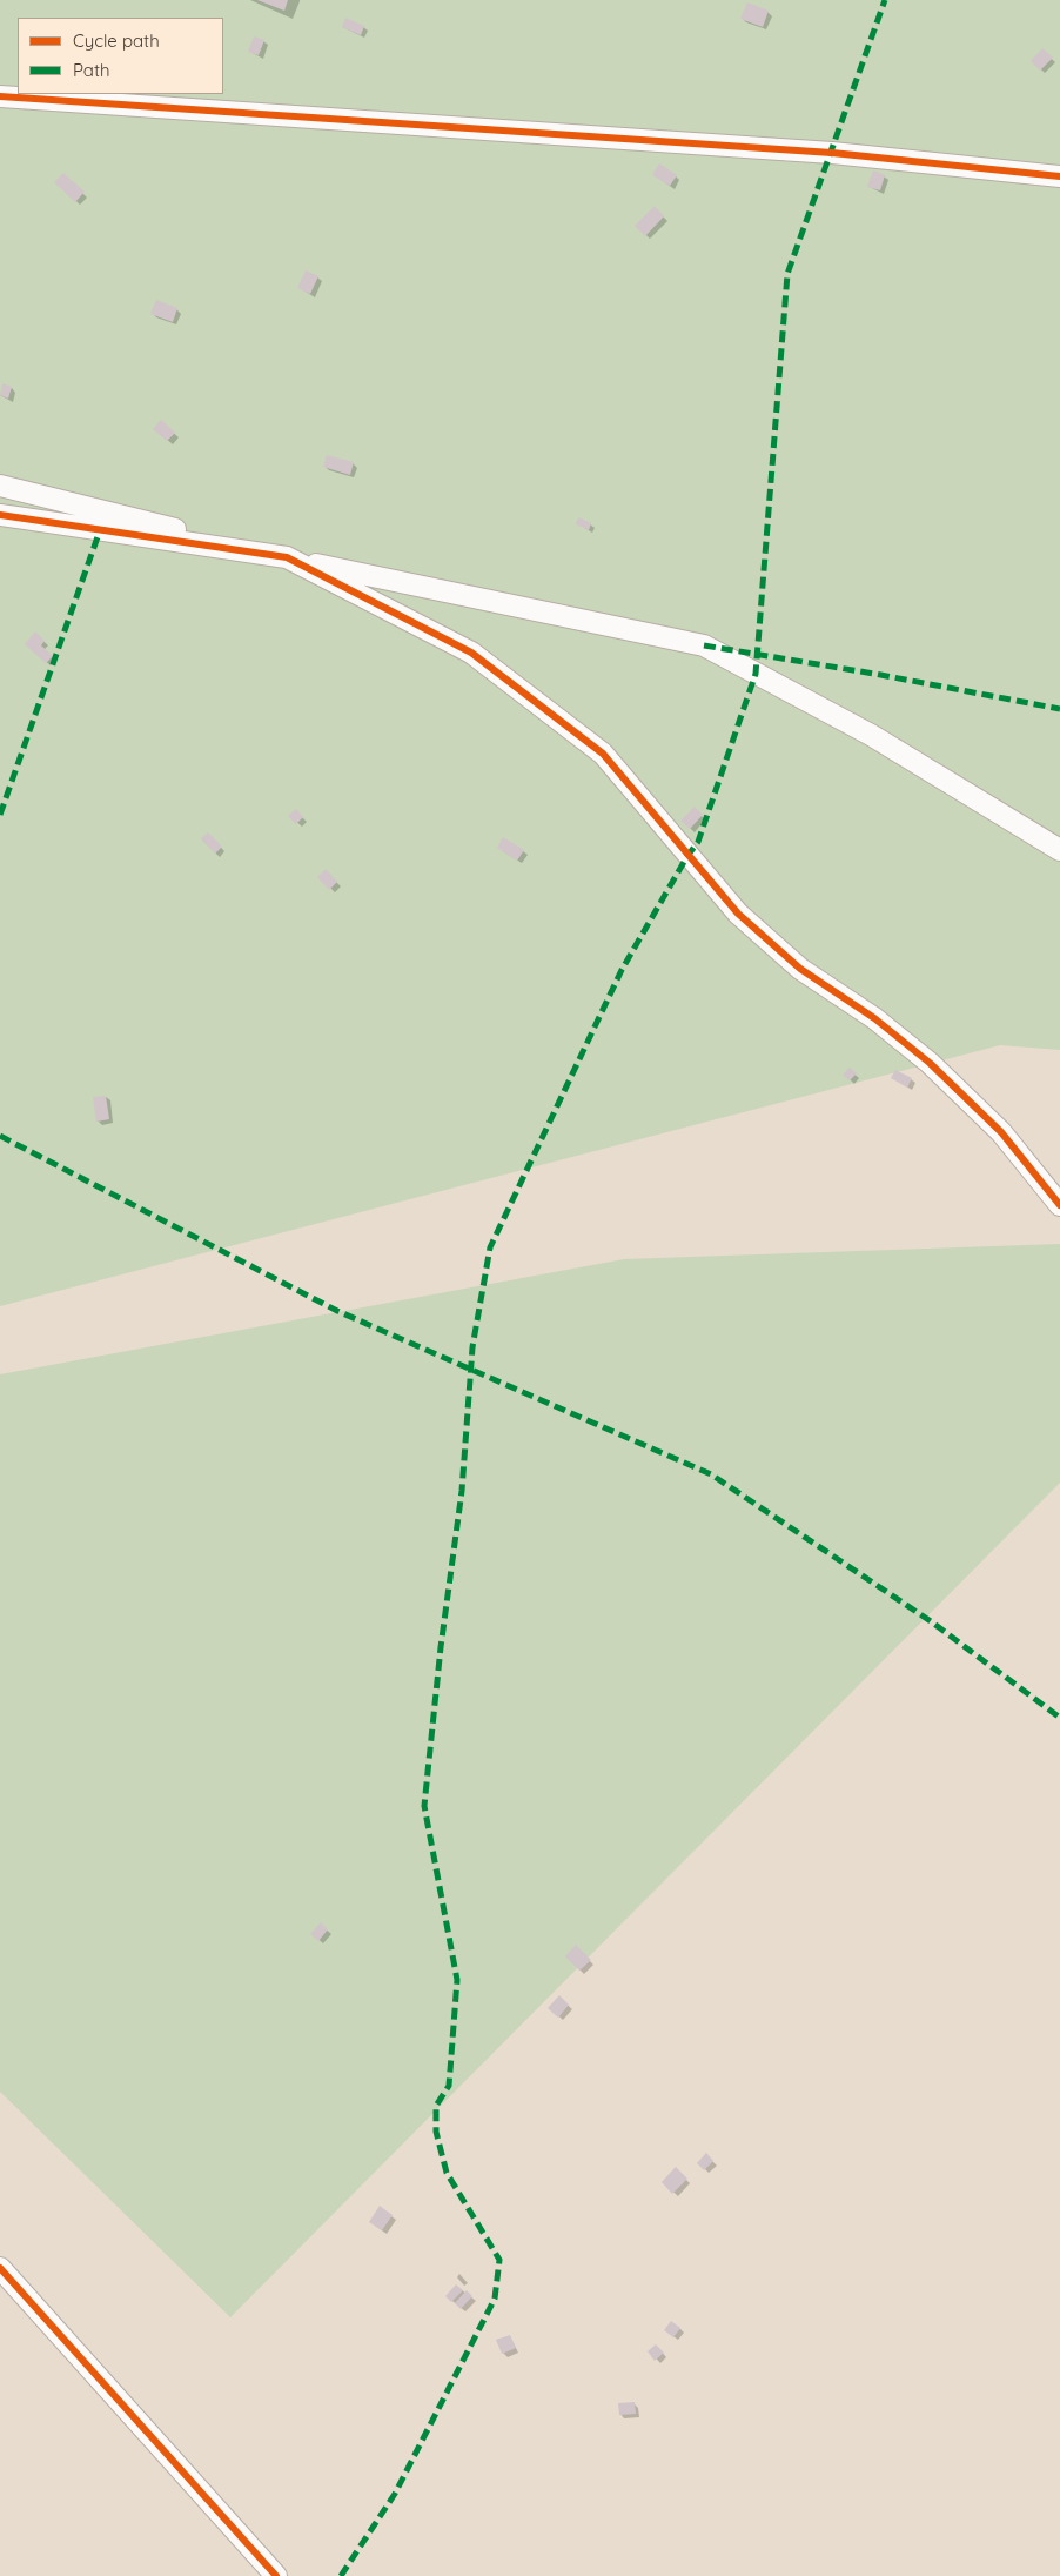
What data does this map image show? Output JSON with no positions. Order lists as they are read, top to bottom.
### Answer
{
  "legend": ["Cycle path", "Path"]
}
